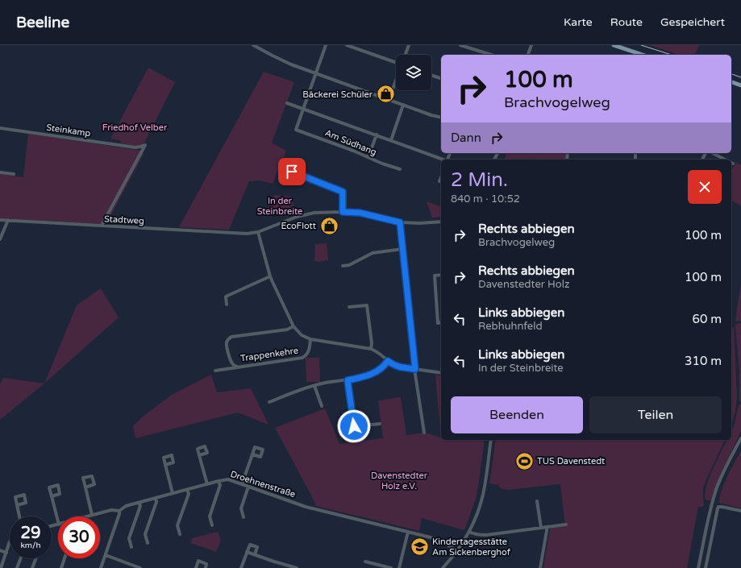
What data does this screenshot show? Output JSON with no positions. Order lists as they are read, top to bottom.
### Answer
{
  "streets": {
    "street": [
      "Steinkamp",
      "Am Südhang",
      "Stadtweg",
      "Trappenkehre",
      "Droehnenstraße"
    ]
  },
  "parks": ["Friedhof Velber", "In der Steinbreite", "Davenstedter Holz e.V."],
  "places": {
    "shop": ["Bäckerei Schüler", "EcoFlott"],
    "sports": ["TUS Davenstedt"],
    "school or university": ["Kindertagesstätte Am Sickenberghof"]
  },
  "page": {
    "header": "Beeline",
    "nav": ["Karte", "Route", "Gespeichert"],
    "turn": ["100 m", "Brachvogelweg"],
    "then": "Dann",
    "heading": ["2 Min.", "840 m · 10:52"],
    "list": [
      {
        "name": "Rechts abbiegen",
        "note": "Brachvogelweg",
        "value": "100 m"
      },
      {
        "name": "Rechts abbiegen",
        "note": "Davenstedter Holz",
        "value": "100 m"
      },
      {
        "name": "Links abbiegen",
        "note": "Rebhuhnfeld",
        "value": "60 m"
      },
      {
        "name": "Links abbiegen",
        "note": "In der Steinbreite",
        "value": "310 m"
      }
    ],
    "buttons": ["Beenden", "Teilen"],
    "speed": "29 km/h",
    "limit": "30"
  }
}
